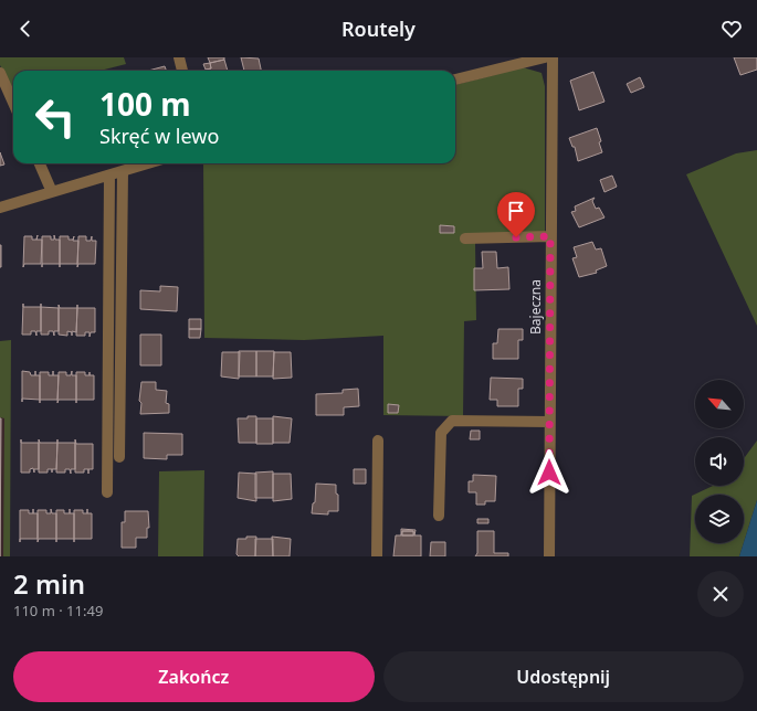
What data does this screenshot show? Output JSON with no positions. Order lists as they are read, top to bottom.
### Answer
{
  "streets": {
    "street": ["Bajeczna"]
  },
  "north": "top left",
  "page": {
    "header": "Routely",
    "turn": ["100 m", "Skręć w lewo"],
    "heading": ["2 min", "110 m · 11:49"],
    "buttons": ["Zakończ", "Udostępnij"]
  }
}
